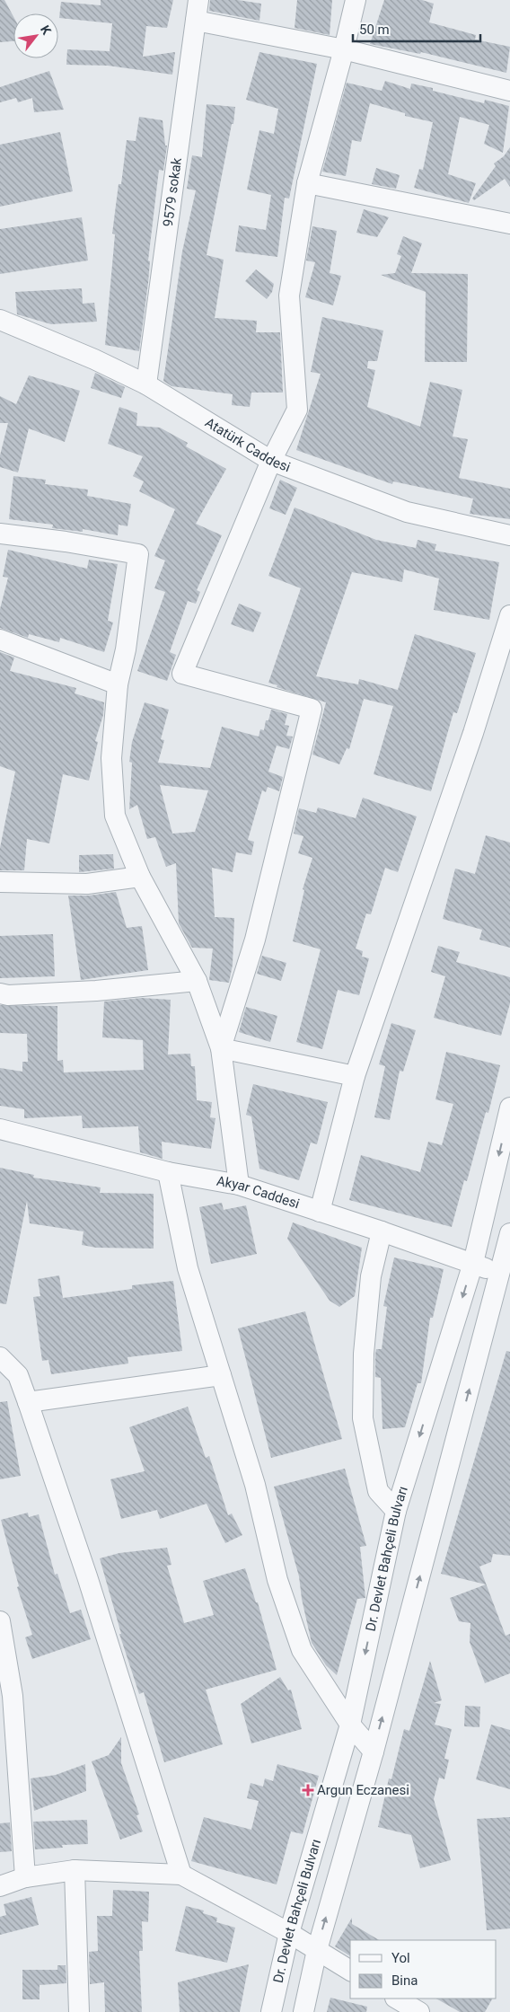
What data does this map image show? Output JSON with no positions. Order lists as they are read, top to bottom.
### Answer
{
  "streets": {
    "street": [
      "9579 sokak",
      "Atatürk Caddesi",
      "Akyar Caddesi",
      "Dr. Devlet Bahçeli Bulvarı"
    ]
  },
  "crossings": [
    ["9579 sokak", "Atatürk Caddesi"],
    ["Akyar Caddesi", "Dr. Devlet Bahçeli Bulvarı"]
  ],
  "places": {
    "health": ["Argun Eczanesi"]
  },
  "legend": ["Yol", "Bina"],
  "scale_bar": "50 m",
  "north": "top right"
}
